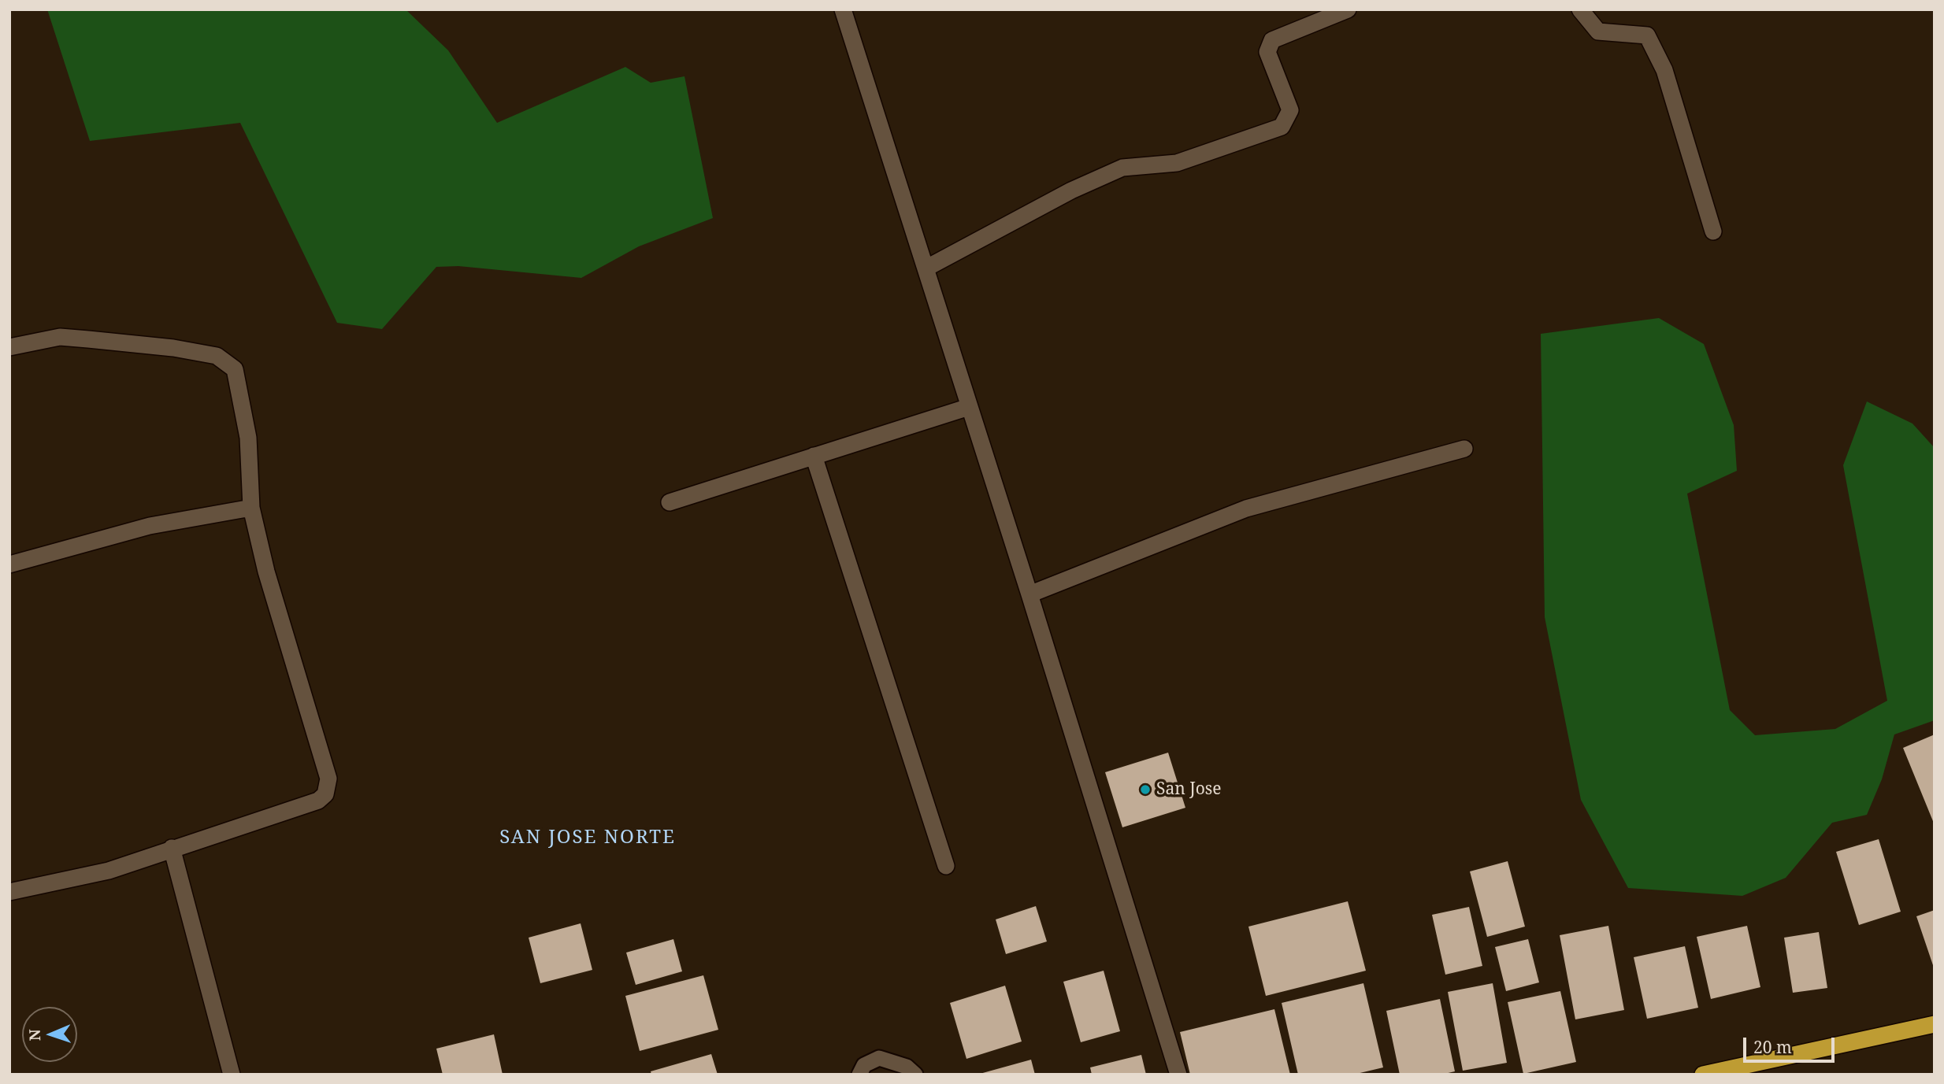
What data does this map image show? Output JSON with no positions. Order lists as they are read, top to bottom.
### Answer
{
  "districts": ["SAN JOSE NORTE"],
  "places": ["San Jose"],
  "scale_bar": "20 m",
  "north": "left"
}
